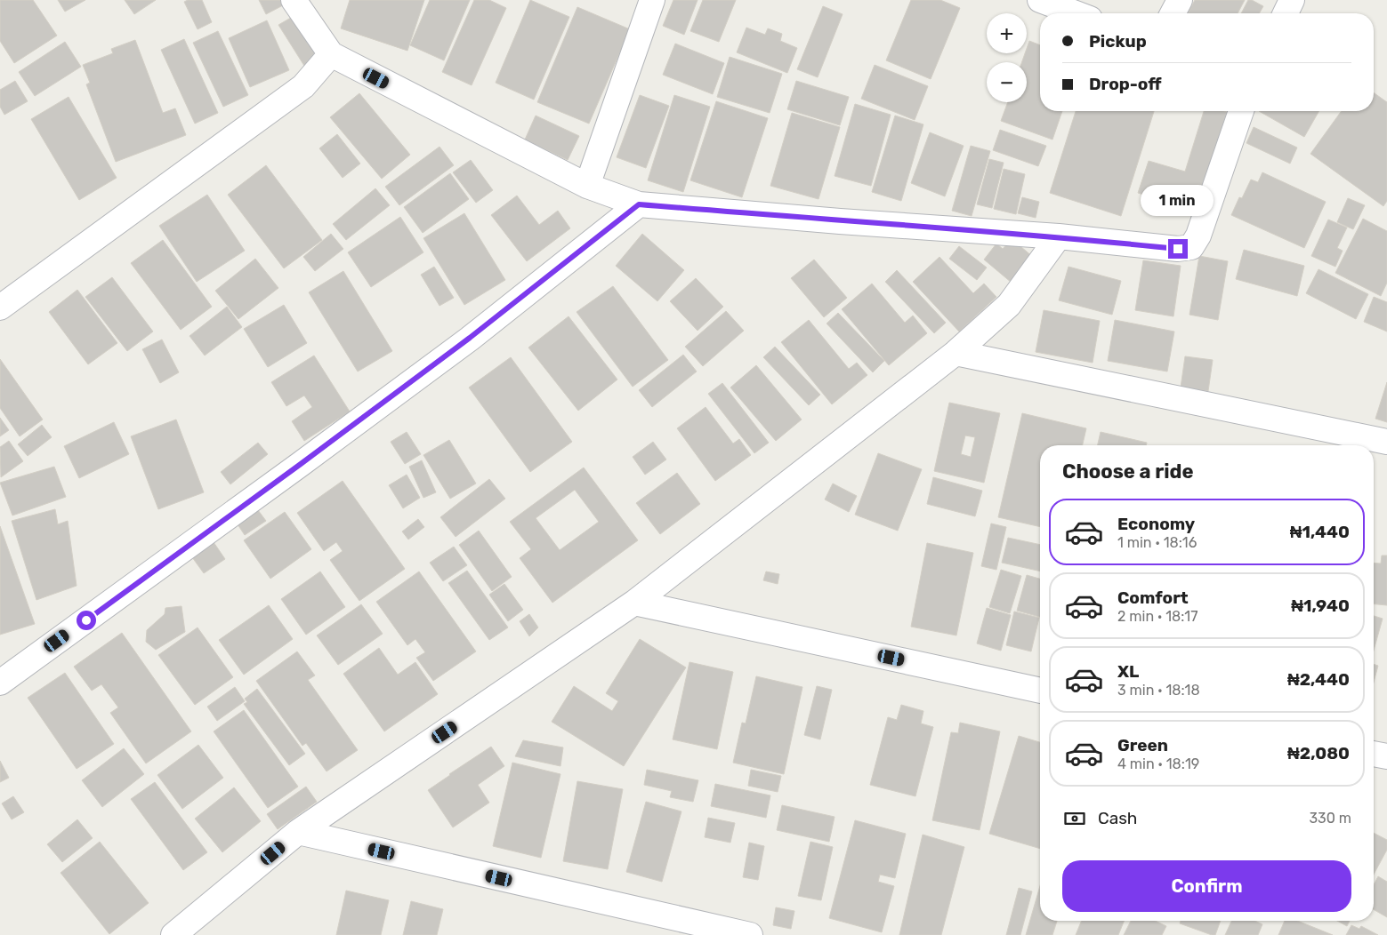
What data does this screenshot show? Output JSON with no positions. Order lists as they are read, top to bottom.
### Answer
{
  "page": {
    "map_buttons": ["+", "−"],
    "banner": ["Pickup", "Drop-off"],
    "bubble": "1 min",
    "heading": "Choose a ride",
    "list": [
      {
        "name": "Economy",
        "note": "1 min · 18:16",
        "value": "₦1,440"
      },
      {
        "name": "Comfort",
        "note": "2 min · 18:17",
        "value": "₦1,940"
      },
      {
        "name": "XL",
        "note": "3 min · 18:18",
        "value": "₦2,440"
      },
      {
        "name": "Green",
        "note": "4 min · 18:19",
        "value": "₦2,080"
      }
    ],
    "pay": ["Cash", "330 m"],
    "buttons": "Confirm"
  }
}
